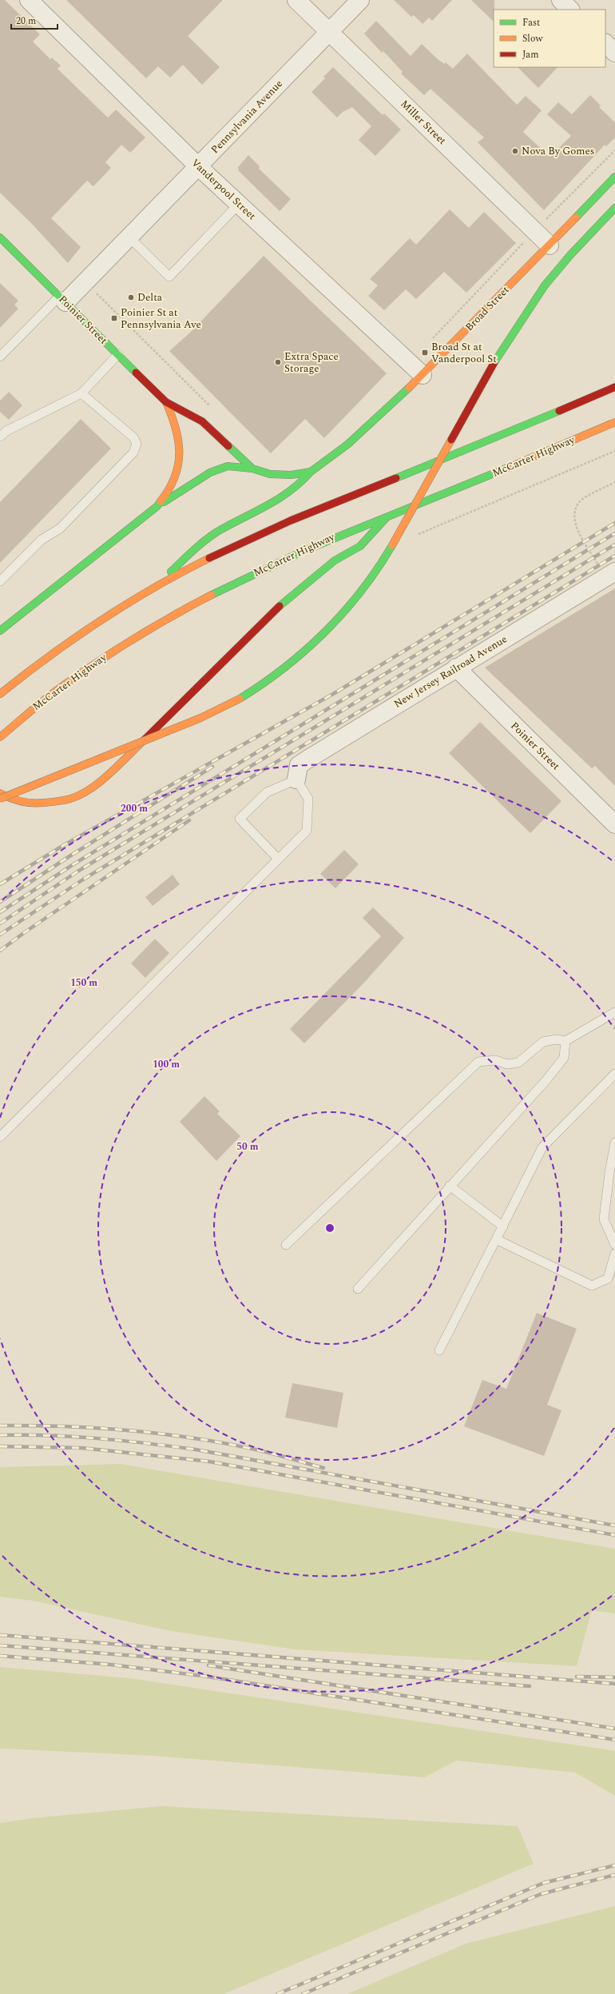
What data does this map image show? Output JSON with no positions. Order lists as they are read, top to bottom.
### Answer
{
  "streets": {
    "main road": ["Broad Street", "Poinier Street", "McCarter Highway"],
    "street": [
      "Pennsylvania Avenue",
      "Miller Street",
      "Vanderpool Street",
      "New Jersey Railroad Avenue"
    ]
  },
  "crossings": [
    ["Pennsylvania Avenue", "Miller Street"],
    ["Pennsylvania Avenue", "Vanderpool Street"],
    ["Pennsylvania Avenue", "Poinier Street"],
    ["Miller Street", "Broad Street"],
    ["Vanderpool Street", "Broad Street"],
    ["Poinier Street", "New Jersey Railroad Avenue"]
  ],
  "places": {
    "other": ["Nova By Gomes", "Delta", "Extra Space Storage"],
    "transit": ["Poinier St at Pennsylvania Ave", "Broad St at Vanderpool St"]
  },
  "legend": ["Fast", "Slow", "Jam"],
  "scale_bar": "20 m",
  "rings": [
    "200 m",
    "150 m",
    "100 m",
    "50 m"
  ]
}
